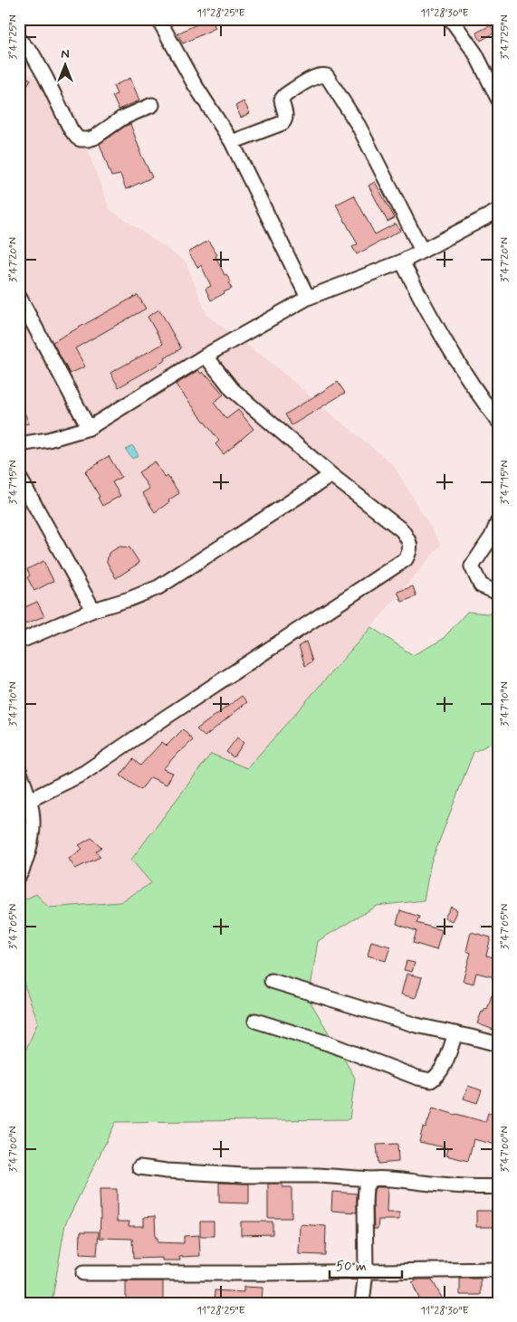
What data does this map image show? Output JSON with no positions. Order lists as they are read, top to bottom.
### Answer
{
  "scale_bar": "50 m",
  "north": "top",
  "coordinates": [
    "11°28'25\"E",
    "11°28'30\"E",
    "3°47'25\"N",
    "3°47'20\"N",
    "3°47'15\"N",
    "3°47'10\"N",
    "3°47'05\"N",
    "3°47'00\"N"
  ]
}
